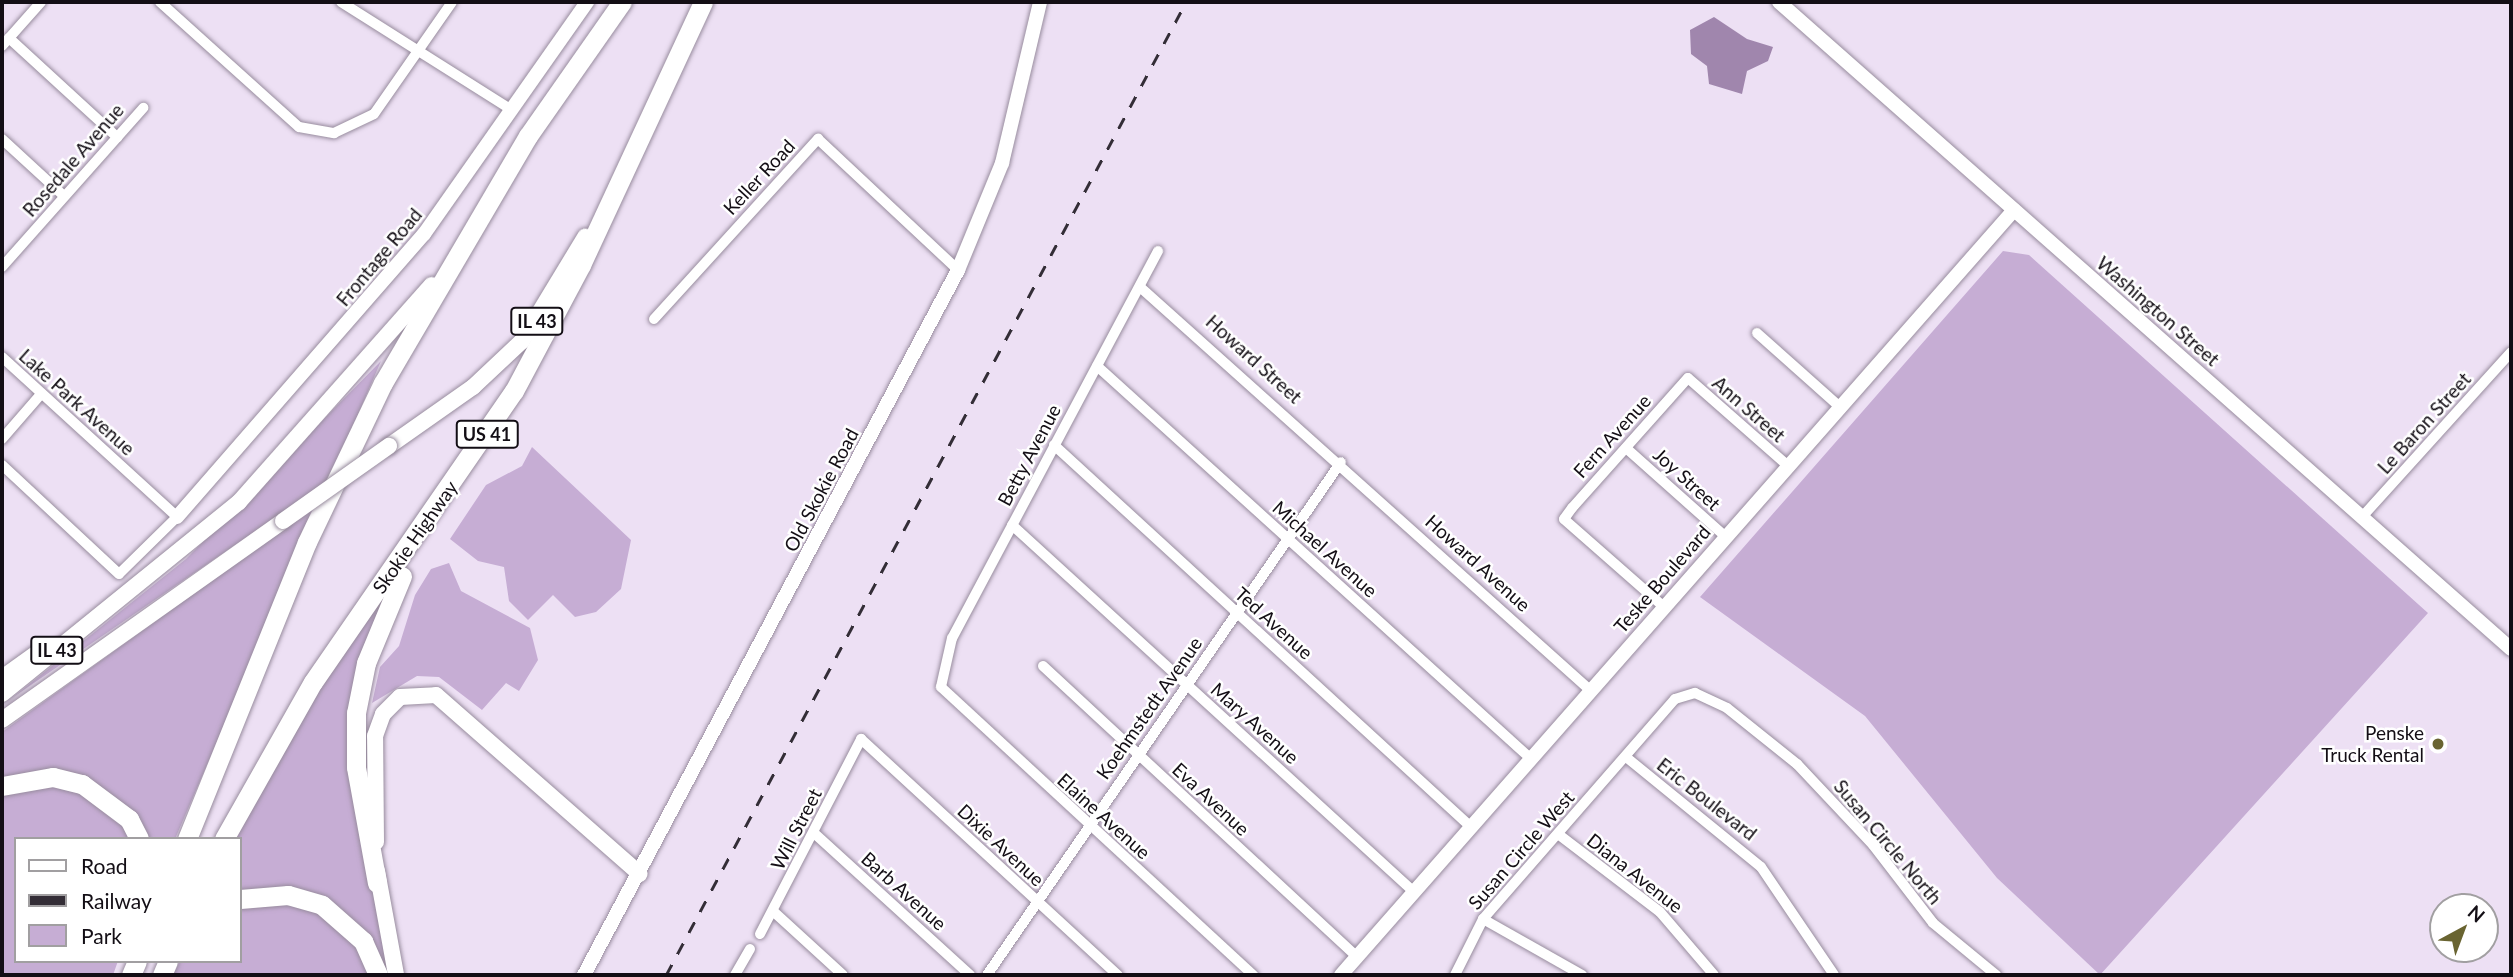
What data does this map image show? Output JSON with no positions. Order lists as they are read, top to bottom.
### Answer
{
  "streets": {
    "highway": ["US 41", "Skokie Highway"],
    "main road": ["IL 43"],
    "street": [
      "Rosedale Avenue",
      "Keller Road",
      "Frontage Road",
      "Washington Street",
      "Howard Street",
      "Lake Park Avenue",
      "Ann Street",
      "Le Baron Street",
      "Fern Avenue",
      "Betty Avenue",
      "Joy Street",
      "Old Skokie Road",
      "Michael Avenue",
      "Howard Avenue",
      "Teske Boulevard",
      "Ted Avenue",
      "Koehmstedt Avenue",
      "Mary Avenue",
      "Eva Avenue",
      "Eric Boulevard",
      "Elaine Avenue",
      "Will Street",
      "Susan Circle North",
      "Dixie Avenue",
      "Susan Circle West",
      "Diana Avenue",
      "Barb Avenue"
    ]
  },
  "crossings": [
    ["Keller Road", "Old Skokie Road"],
    ["Frontage Road", "Lake Park Avenue"],
    ["Washington Street", "Le Baron Street"],
    ["Washington Street", "Teske Boulevard"],
    ["IL 43", "Skokie Highway"],
    ["Howard Street", "Betty Avenue"],
    ["Howard Street", "Howard Avenue"],
    ["Howard Street", "Koehmstedt Avenue"],
    ["Ann Street", "Fern Avenue"],
    ["Ann Street", "Teske Boulevard"],
    ["Fern Avenue", "Joy Street"],
    ["Fern Avenue", "Teske Boulevard"],
    ["Betty Avenue", "Michael Avenue"],
    ["Betty Avenue", "Ted Avenue"],
    ["Betty Avenue", "Mary Avenue"],
    ["Betty Avenue", "Elaine Avenue"],
    ["Joy Street", "Teske Boulevard"],
    ["Michael Avenue", "Teske Boulevard"],
    ["Michael Avenue", "Koehmstedt Avenue"],
    ["Howard Avenue", "Teske Boulevard"],
    ["Howard Avenue", "Koehmstedt Avenue"],
    ["Teske Boulevard", "Ted Avenue"],
    ["Teske Boulevard", "Mary Avenue"],
    ["Teske Boulevard", "Eva Avenue"],
    ["Ted Avenue", "Koehmstedt Avenue"],
    ["Koehmstedt Avenue", "Mary Avenue"],
    ["Koehmstedt Avenue", "Eva Avenue"],
    ["Koehmstedt Avenue", "Elaine Avenue"],
    ["Koehmstedt Avenue", "Dixie Avenue"],
    ["Eric Boulevard", "Susan Circle North"],
    ["Eric Boulevard", "Susan Circle West"],
    ["Will Street", "Dixie Avenue"],
    ["Will Street", "Barb Avenue"],
    ["Susan Circle North", "Susan Circle West"],
    ["Susan Circle West", "Diana Avenue"]
  ],
  "places": ["Penske Truck Rental"],
  "legend": ["Road", "Railway", "Park"],
  "north": "top right"
}
